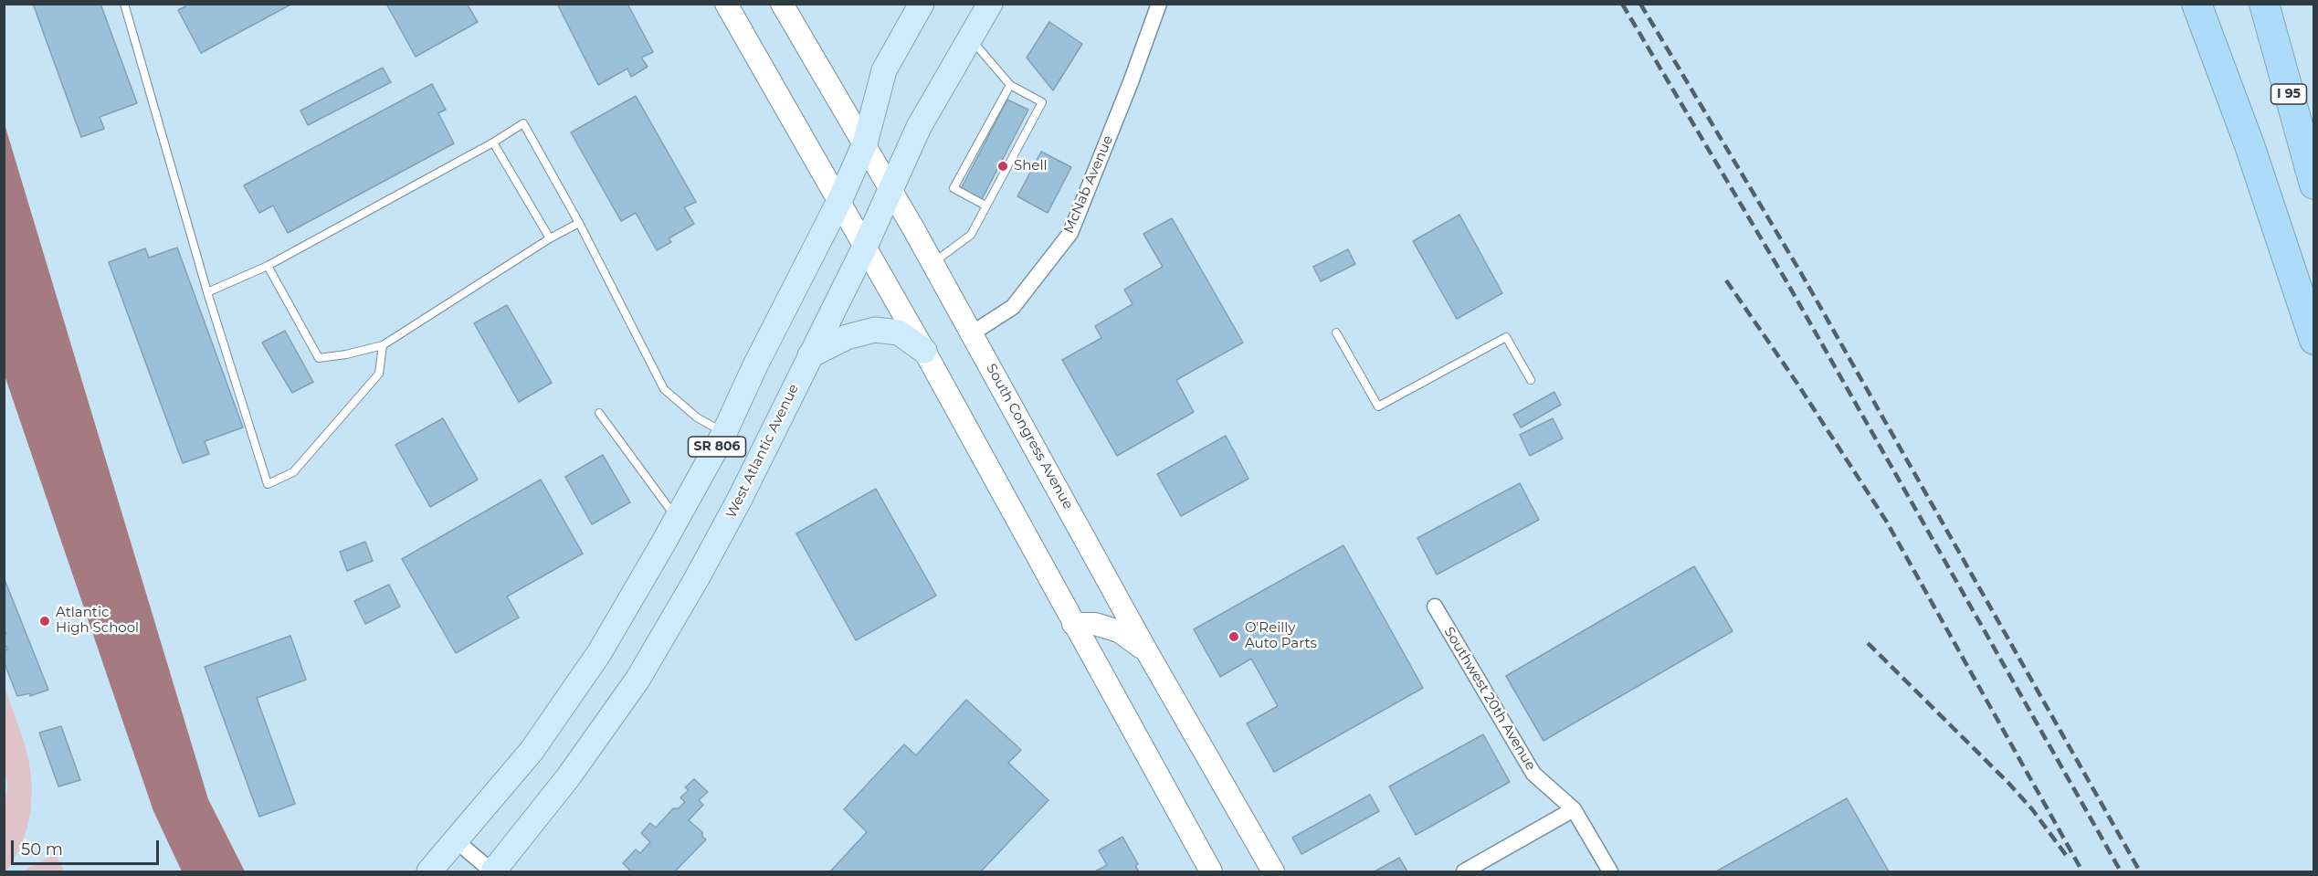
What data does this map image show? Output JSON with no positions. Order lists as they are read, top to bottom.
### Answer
{
  "streets": {
    "highway": ["I 95"],
    "main road": ["South Congress Avenue", "SR 806", "West Atlantic Avenue"],
    "street": ["McNab Avenue", "Southwest 20th Avenue"]
  },
  "crossings": [
    ["McNab Avenue", "South Congress Avenue"],
    ["South Congress Avenue", "SR 806"],
    ["South Congress Avenue", "West Atlantic Avenue"],
    ["SR 806", "West Atlantic Avenue"]
  ],
  "places": ["Shell", "Atlantic High School", "O'Reilly Auto Parts"],
  "scale_bar": "50 m"
}
